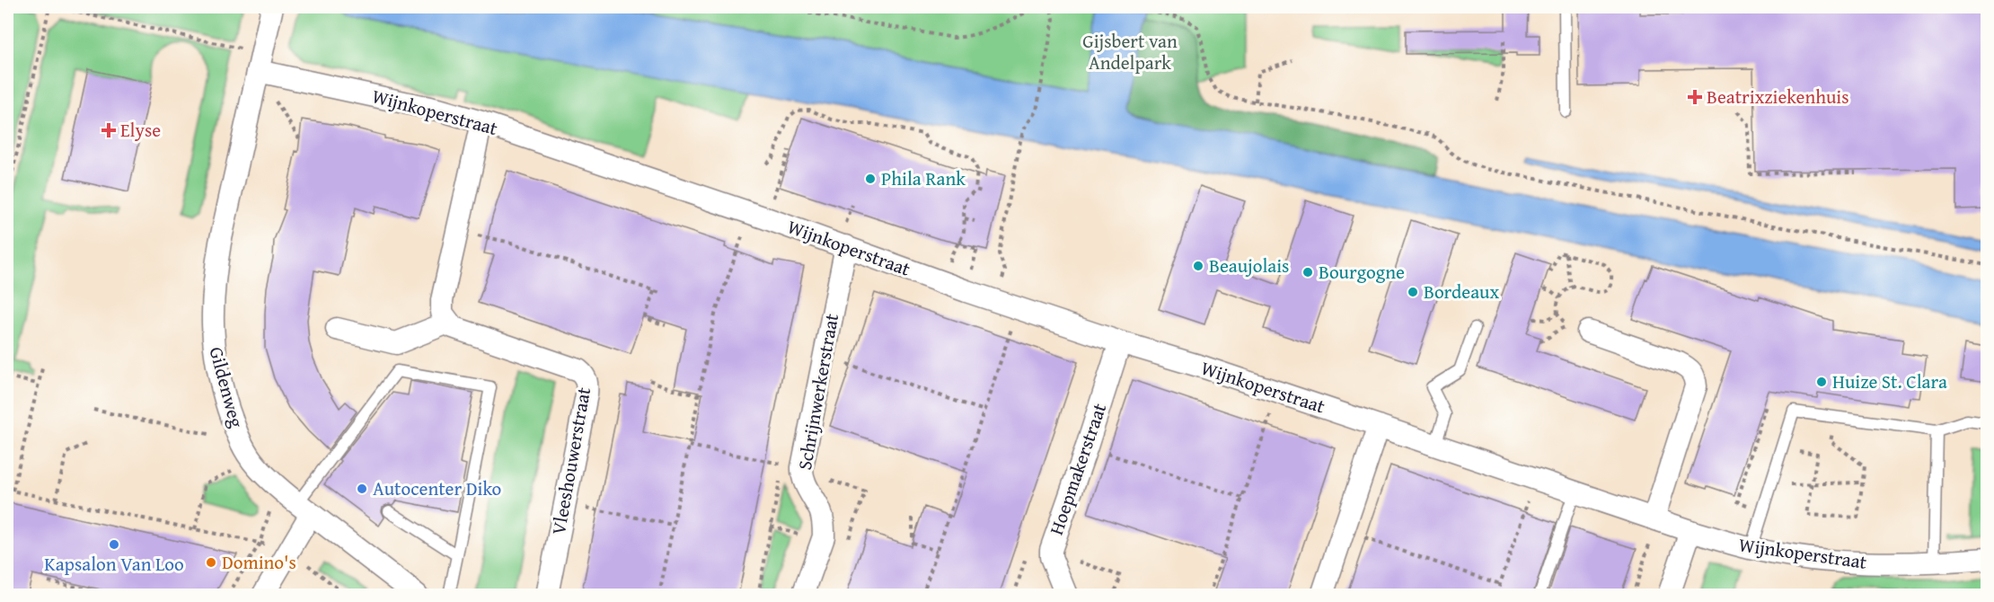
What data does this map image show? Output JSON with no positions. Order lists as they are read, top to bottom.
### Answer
{
  "streets": {
    "street": [
      "Wijnkoperstraat",
      "Gildenweg",
      "Schrijnwerkerstraat",
      "Vleeshouwerstraat",
      "Hoepmakerstraat"
    ]
  },
  "crossings": [
    ["Wijnkoperstraat", "Gildenweg"],
    ["Wijnkoperstraat", "Schrijnwerkerstraat"],
    ["Wijnkoperstraat", "Hoepmakerstraat"]
  ],
  "parks": ["Gijsbert van Andelpark"],
  "places": {
    "health": ["Beatrixziekenhuis", "Elyse"],
    "other": [
      "Phila Rank",
      "Beaujolais",
      "Bourgogne",
      "Bordeaux",
      "Huize St. Clara",
      "Autocenter Diko",
      "Kapsalon Van Loo",
      "Domino's"
    ]
  }
}
